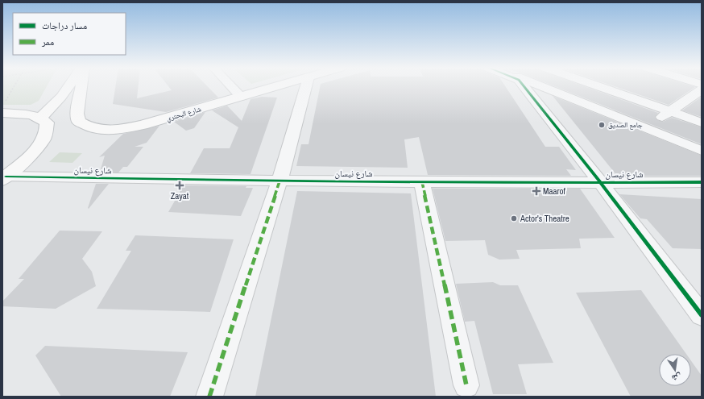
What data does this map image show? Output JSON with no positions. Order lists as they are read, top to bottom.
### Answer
{
  "streets": {
    "main road": ["شارع البحتري"],
    "street": ["شارع نيسان"]
  },
  "places": {
    "other": ["جامع الصديق", "Actor's Theatre"],
    "health": ["Zayat", "Maarof"]
  },
  "legend": ["مسار دراجات", "ممر"],
  "north": "bottom"
}
